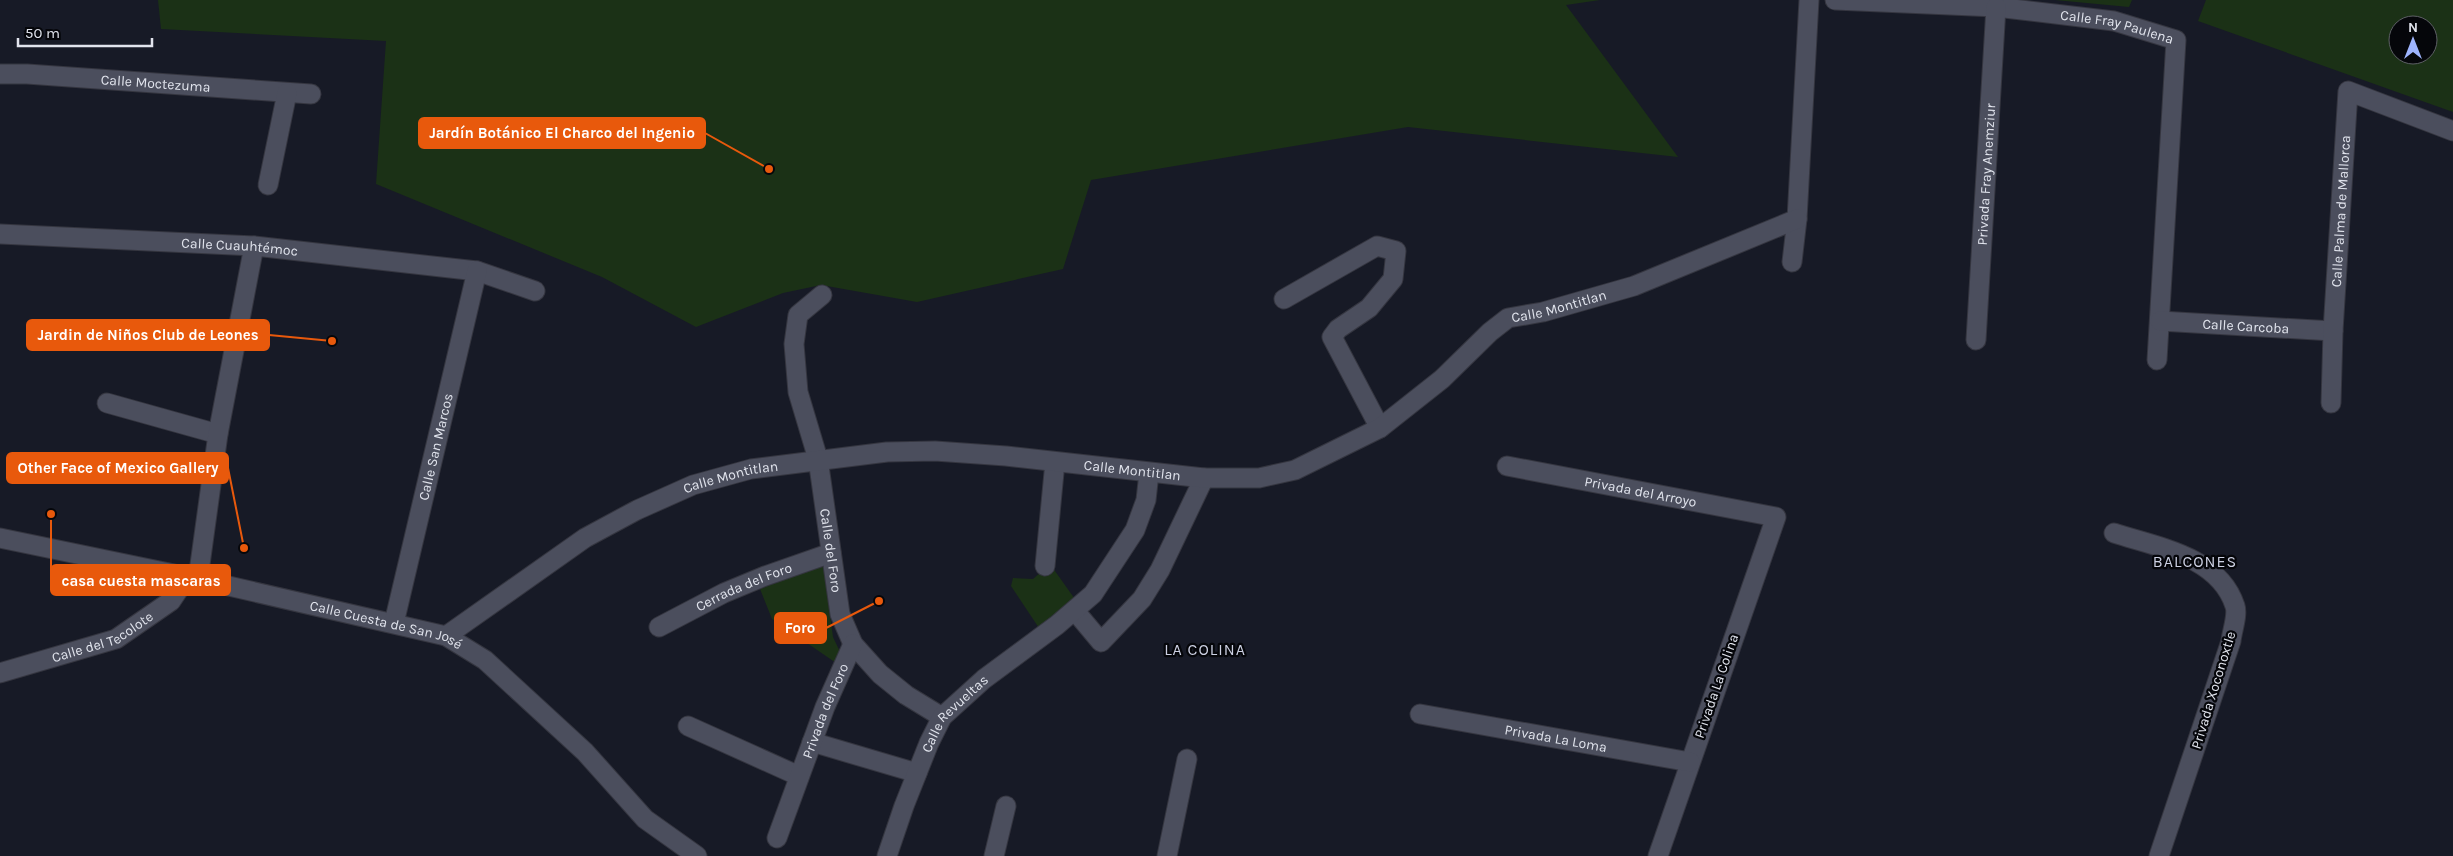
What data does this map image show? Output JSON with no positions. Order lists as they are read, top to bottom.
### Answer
{
  "streets": {
    "street": [
      "Calle Fray Paulena",
      "Calle Moctezuma",
      "Privada Fray Anemziur",
      "Calle Palma de Mallorca",
      "Calle Cuauhtémoc",
      "Calle Montitlan",
      "Calle Carcoba",
      "Calle San Marcos",
      "Privada del Arroyo",
      "Calle del Foro",
      "Cerrada del Foro",
      "Calle Cuesta de San José",
      "Calle del Tecolote",
      "Privada La Colina",
      "Privada Xoconoxtle",
      "Privada del Foro",
      "Calle Revueltas",
      "Privada La Loma"
    ]
  },
  "crossings": [
    ["Calle Fray Paulena", "Privada Fray Anemziur"],
    ["Calle Fray Paulena", "Calle Carcoba"],
    ["Calle Palma de Mallorca", "Calle Carcoba"],
    ["Calle Cuauhtémoc", "Calle San Marcos"],
    ["Calle Montitlan", "Calle del Foro"],
    ["Calle Montitlan", "Calle Cuesta de San José"],
    ["Calle Montitlan", "Calle Revueltas"],
    ["Calle San Marcos", "Calle Cuesta de San José"],
    ["Privada del Arroyo", "Privada La Colina"],
    ["Calle del Foro", "Cerrada del Foro"],
    ["Calle del Foro", "Privada del Foro"],
    ["Calle del Foro", "Calle Revueltas"],
    ["Calle Cuesta de San José", "Calle del Tecolote"],
    ["Privada La Colina", "Privada La Loma"]
  ],
  "districts": ["BALCONES", "LA COLINA"],
  "places": [
    "Jardín Botánico El Charco del Ingenio",
    "Jardin de Niños Club de Leones",
    "casa cuesta mascaras",
    "Other Face of Mexico Gallery",
    "Foro"
  ],
  "scale_bar": "50 m",
  "north": "top"
}
